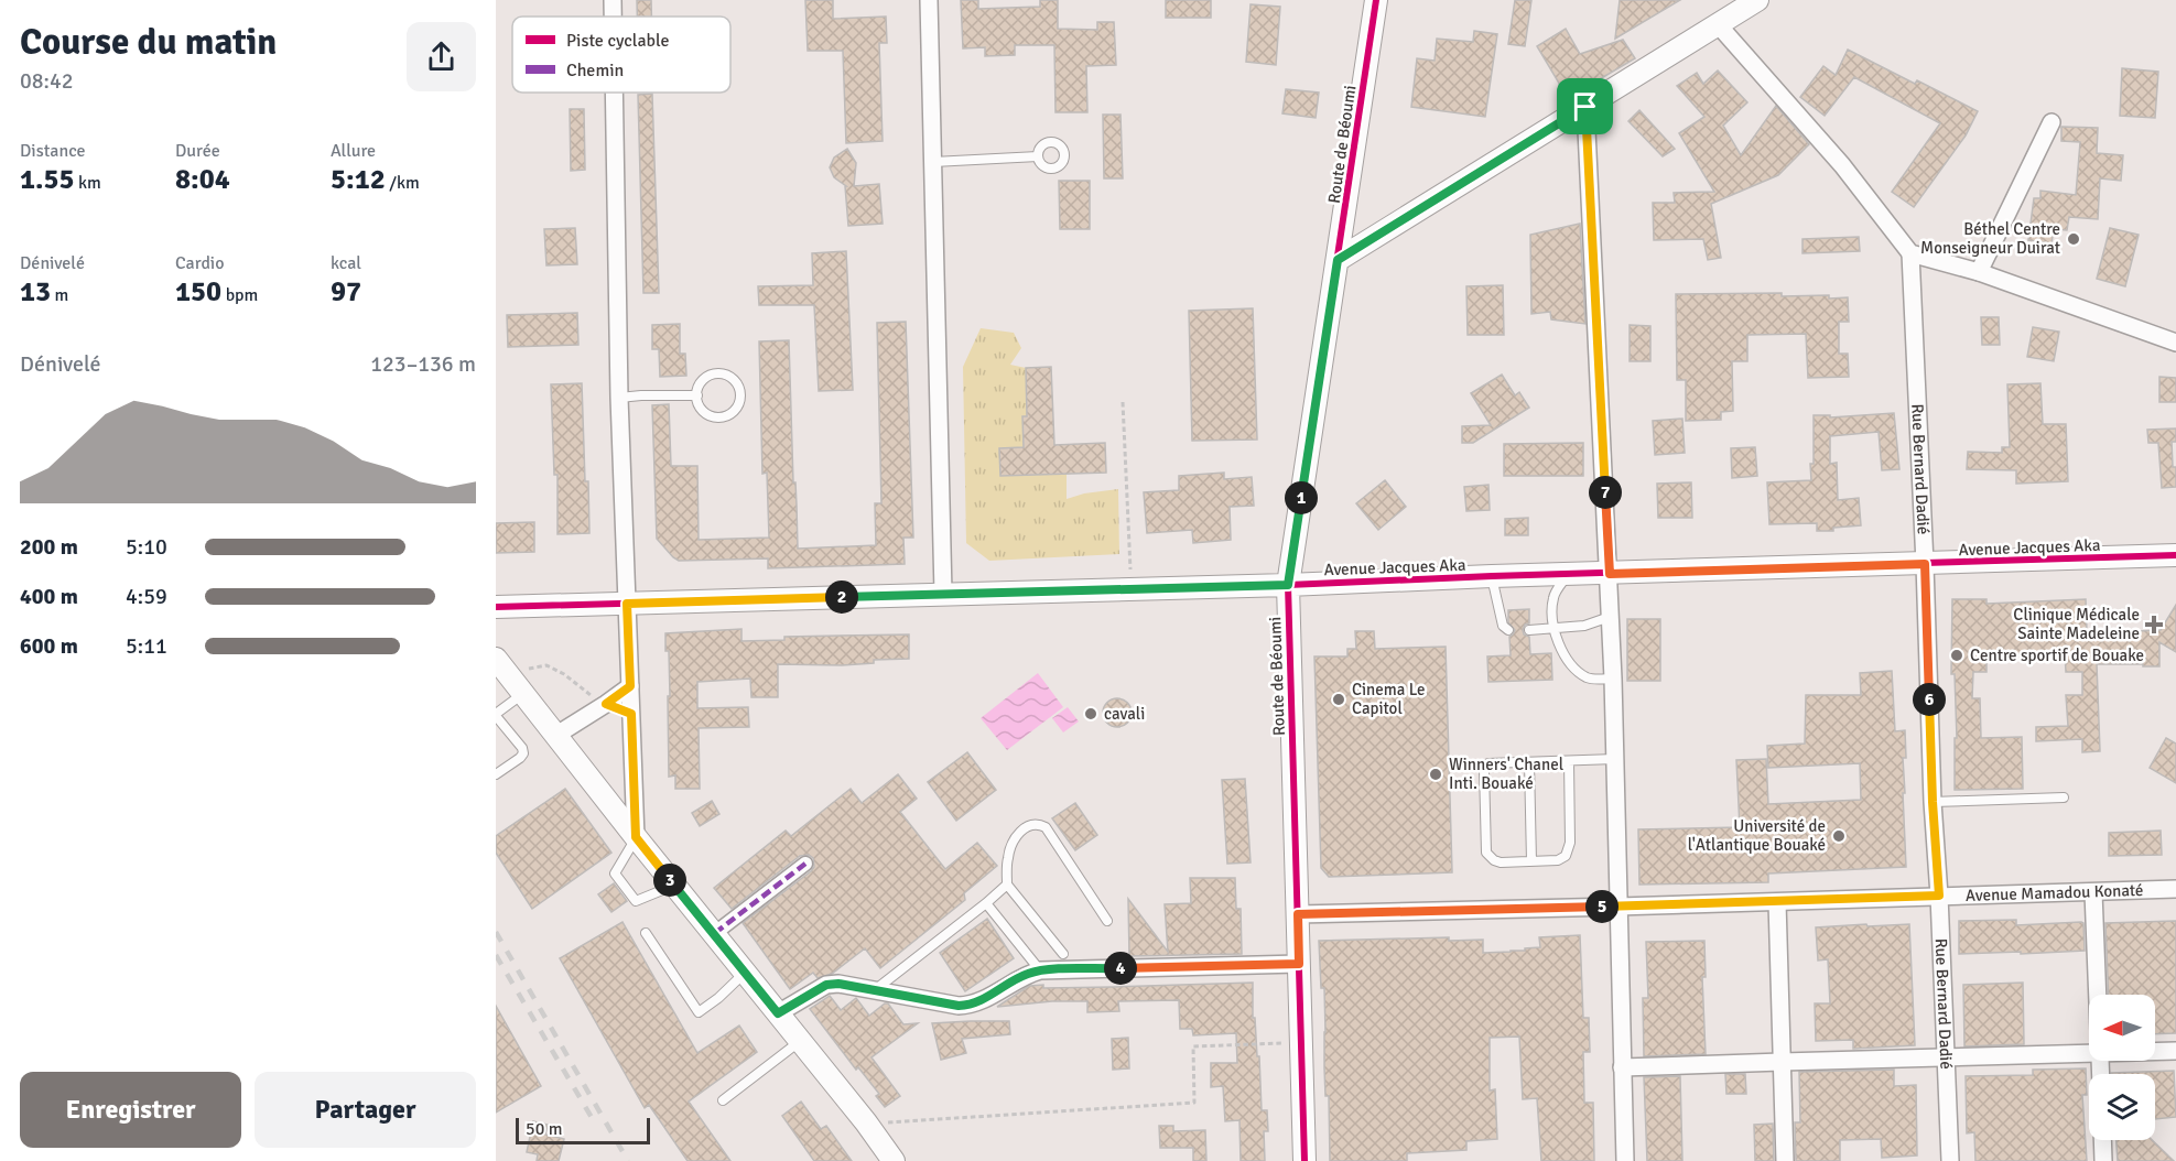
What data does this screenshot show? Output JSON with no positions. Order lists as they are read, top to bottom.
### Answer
{
  "streets": {
    "street": [
      "Route de Béoumi",
      "Rue Bernard Dadié",
      "Avenue Jacques Aka",
      "Avenue Mamadou Konaté"
    ]
  },
  "crossings": [
    ["Route de Béoumi", "Avenue Jacques Aka"],
    ["Route de Béoumi", "Avenue Mamadou Konaté"],
    ["Rue Bernard Dadié", "Avenue Jacques Aka"],
    ["Rue Bernard Dadié", "Avenue Mamadou Konaté"]
  ],
  "places": {
    "other": [
      "Béthel Centre Monseigneur Duirat",
      "Centre sportif de Bouake",
      "Cinema Le Capitol",
      "cavali",
      "Winners' Chanel Inti. Bouaké",
      "Université de l'Atlantique Bouaké"
    ],
    "health": ["Clinique Médicale Sainte Madeleine"]
  },
  "legend": ["Piste cyclable", "Chemin"],
  "scale_bar": "50 m",
  "north": "left",
  "page": {
    "heading": ["Course du matin", "08:42"],
    "stats": [
      ["Distance", "1.55 km"],
      ["Durée", "8:04"],
      ["Allure", "5:12 /km"],
      ["Dénivelé", "13 m"],
      ["Cardio", "150 bpm"],
      ["kcal", "97"]
    ],
    "chart": ["Dénivelé", "123–136 m"],
    "pins": [
      "7",
      "1",
      "2",
      "6",
      "3",
      "5",
      "4"
    ],
    "list": [
      {
        "name": "200 m",
        "note": "5:10"
      },
      {
        "name": "400 m",
        "note": "4:59"
      },
      {
        "name": "600 m",
        "note": "5:11"
      }
    ],
    "buttons": ["Enregistrer", "Partager"],
    "scale": "50 m"
  }
}
